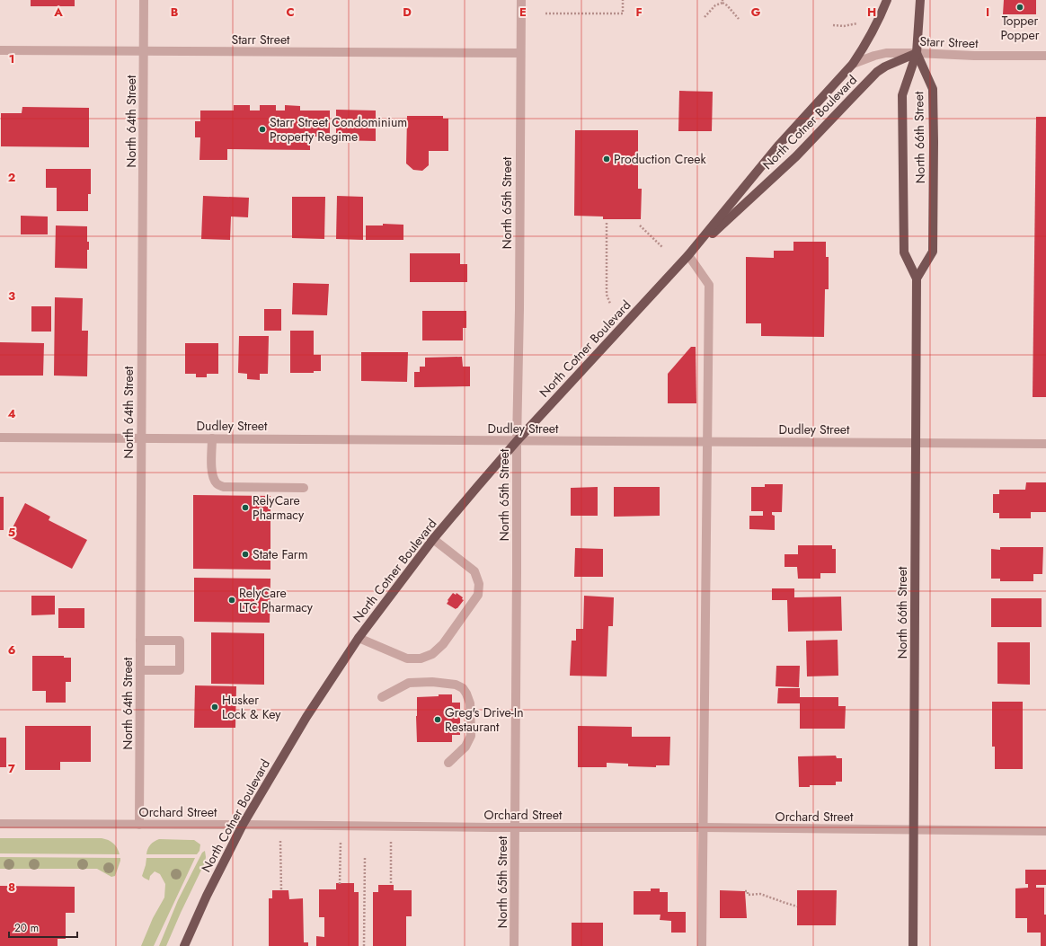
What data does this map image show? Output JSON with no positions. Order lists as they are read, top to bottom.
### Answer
{
  "streets": {
    "main road": ["North Cotner Boulevard", "North 66th Street"],
    "street": [
      "Starr Street",
      "North 64th Street",
      "North 65th Street",
      "Dudley Street",
      "Orchard Street"
    ]
  },
  "crossings": [
    ["Starr Street", "North 64th Street"],
    ["Starr Street", "North Cotner Boulevard"],
    ["Starr Street", "North 66th Street"],
    ["Starr Street", "North 65th Street"],
    ["North 64th Street", "Dudley Street"],
    ["North 64th Street", "Orchard Street"],
    ["North Cotner Boulevard", "North 66th Street"],
    ["North Cotner Boulevard", "North 65th Street"],
    ["North Cotner Boulevard", "Dudley Street"],
    ["North Cotner Boulevard", "Orchard Street"],
    ["North 66th Street", "Dudley Street"],
    ["North 66th Street", "Orchard Street"],
    ["North 65th Street", "Dudley Street"],
    ["North 65th Street", "Orchard Street"]
  ],
  "places": [
    "Topper Popper",
    "Starr Street Condominium Property Regime",
    "Production Creek",
    "RelyCare Pharmacy",
    "State Farm",
    "RelyCare LTC Pharmacy",
    "Husker Lock & Key",
    "Greg's Drive-In Restaurant"
  ],
  "scale_bar": "20 m",
  "grid": {
    "columns": [
      "A",
      "B",
      "C",
      "D",
      "E",
      "F",
      "G",
      "H",
      "I"
    ],
    "rows": [
      "1",
      "2",
      "3",
      "4",
      "5",
      "6",
      "7",
      "8"
    ]
  }
}
